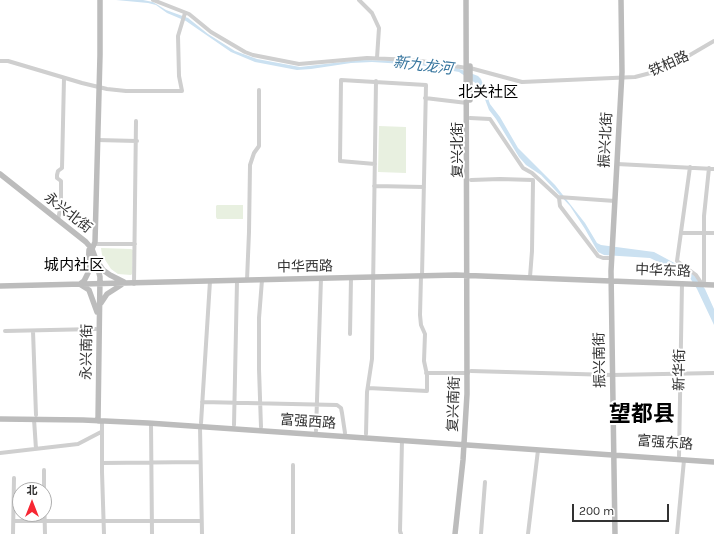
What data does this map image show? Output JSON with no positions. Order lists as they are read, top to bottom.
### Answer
{
  "streets": {
    "main road": [
      "振兴北街",
      "复兴北街",
      "永兴北街",
      "中华西路",
      "中华东路",
      "永兴南街",
      "振兴南街",
      "复兴南街",
      "富强西路",
      "富强东路"
    ],
    "street": ["铁柏路", "新华街"]
  },
  "crossings": [
    ["铁柏路", "振兴北街"],
    ["铁柏路", "复兴北街"],
    ["振兴北街", "中华西路"],
    ["振兴北街", "中华东路"],
    ["振兴北街", "振兴南街"],
    ["复兴北街", "中华西路"],
    ["复兴北街", "复兴南街"],
    ["永兴北街", "中华西路"],
    ["永兴北街", "永兴南街"],
    ["中华西路", "中华东路"],
    ["中华西路", "永兴南街"],
    ["中华西路", "振兴南街"],
    ["中华西路", "复兴南街"],
    ["中华东路", "振兴南街"],
    ["中华东路", "新华街"],
    ["永兴南街", "富强西路"],
    ["振兴南街", "富强西路"],
    ["振兴南街", "富强东路"],
    ["新华街", "富强东路"],
    ["复兴南街", "富强西路"],
    ["富强西路", "富强东路"]
  ],
  "districts": ["北关社区", "城内社区", "望都县"],
  "water": ["新九龙河"],
  "scale_bar": "200 m",
  "north": "top"
}
